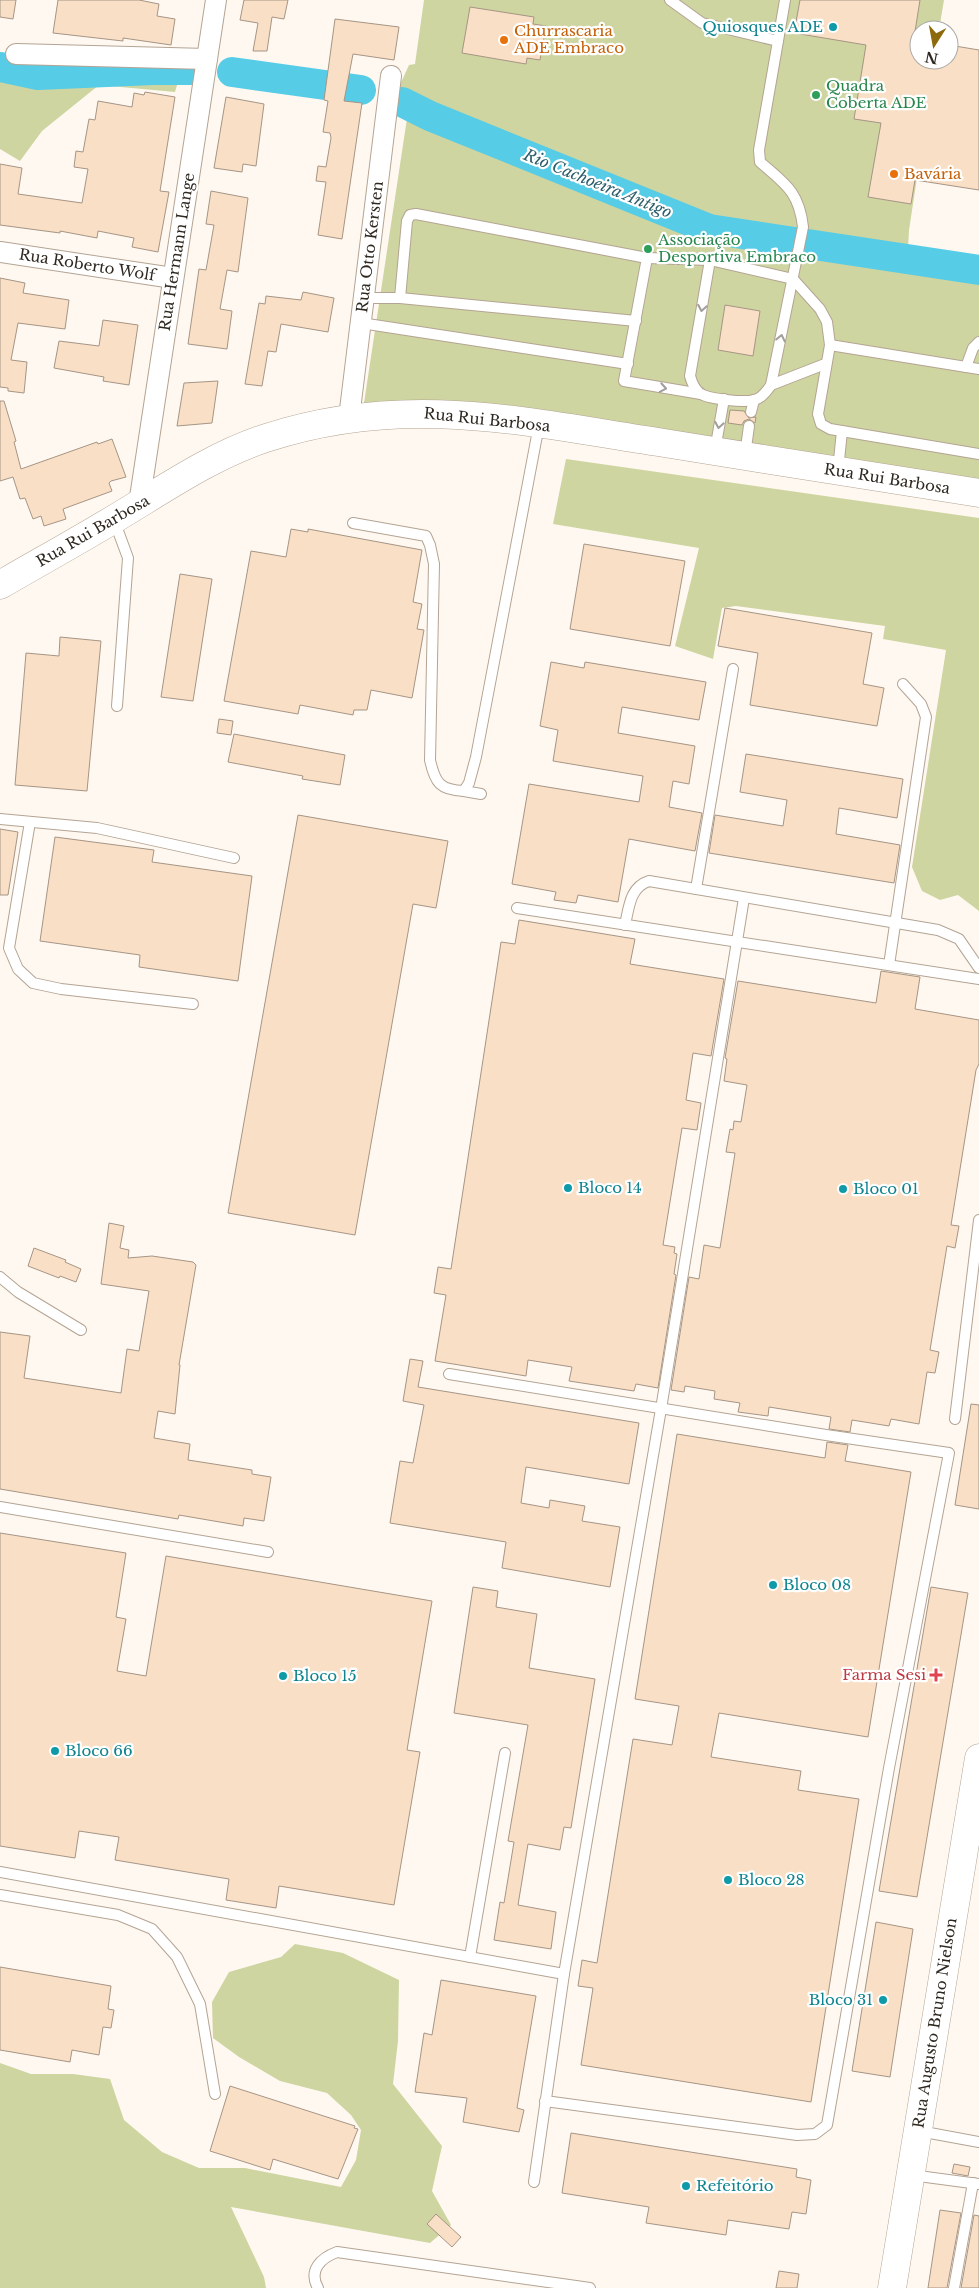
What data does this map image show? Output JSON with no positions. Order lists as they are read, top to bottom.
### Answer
{
  "streets": {
    "main road": ["Rua Rui Barbosa", "Rua Augusto Bruno Nielson"],
    "street": ["Rua Otto Kersten", "Rua Hermann Lange", "Rua Roberto Wolf"]
  },
  "crossings": [
    ["Rua Otto Kersten", "Rua Rui Barbosa"],
    ["Rua Hermann Lange", "Rua Roberto Wolf"],
    ["Rua Hermann Lange", "Rua Rui Barbosa"]
  ],
  "water": ["Rio Cachoeira Antigo"],
  "places": {
    "other": [
      "Quiosques ADE",
      "Churrascaria ADE Embraco",
      "Quadra Coberta ADE",
      "Bavária",
      "Associação Desportiva Embraco",
      "Bloco 14",
      "Bloco 01",
      "Bloco 08",
      "Bloco 15",
      "Bloco 66",
      "Bloco 28",
      "Bloco 31",
      "Refeitório"
    ],
    "health": ["Farma Sesi"]
  },
  "north": "bottom"
}
